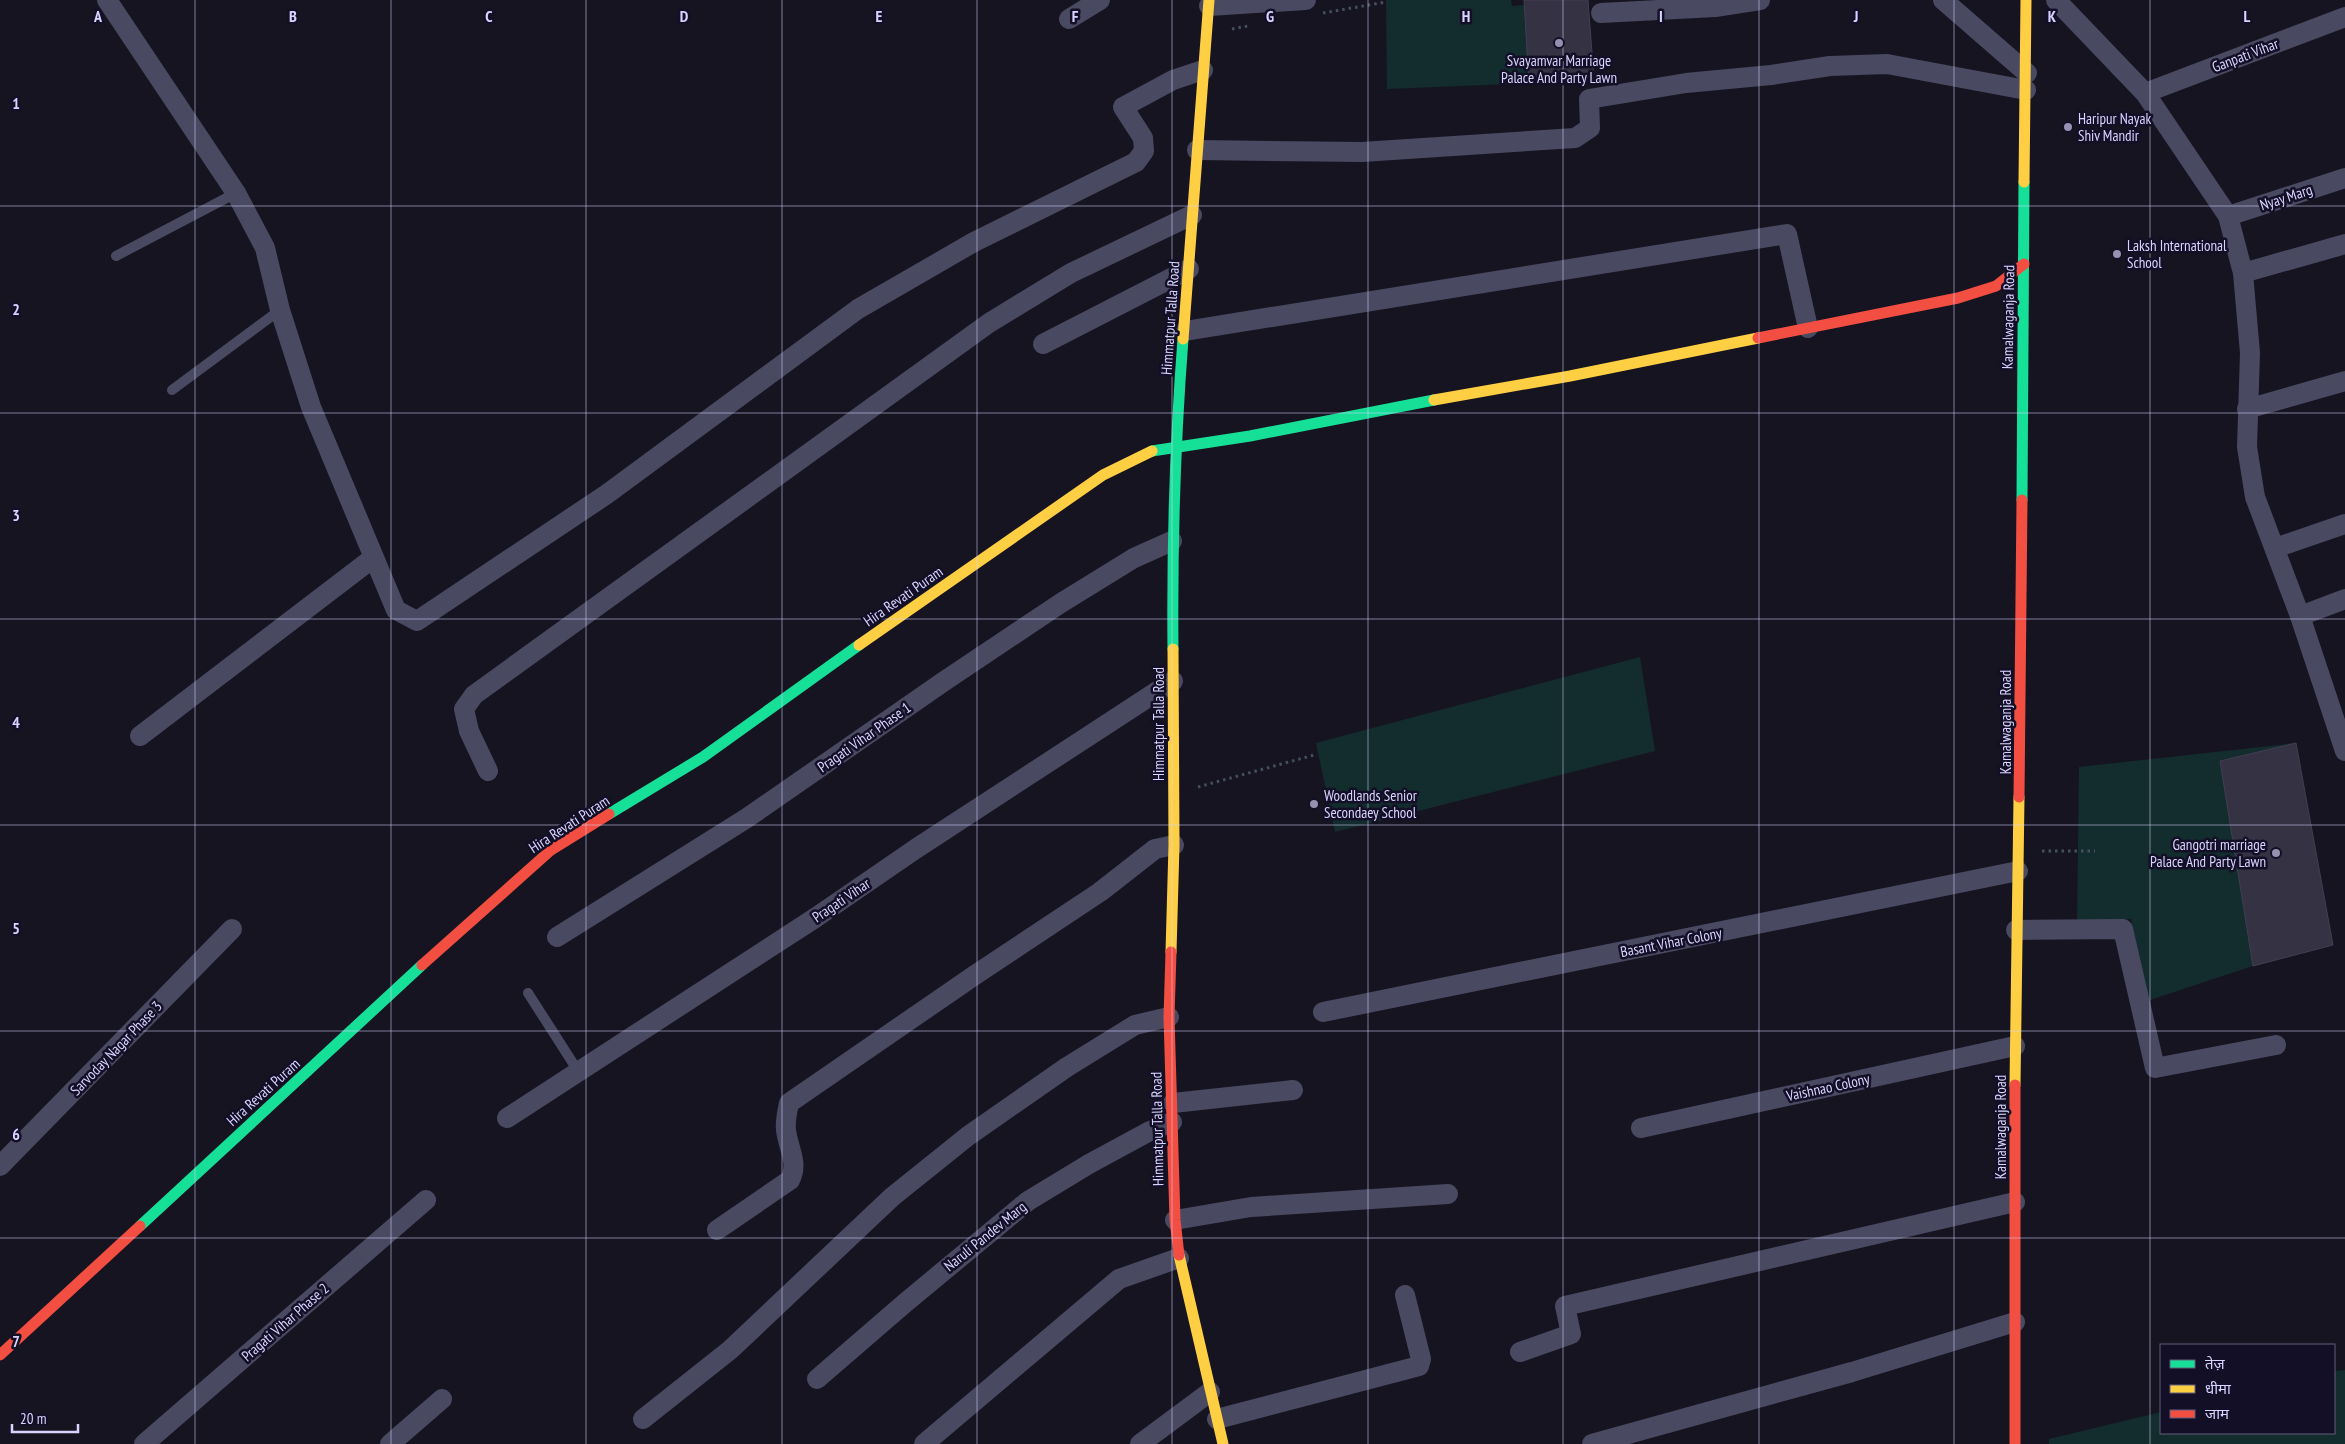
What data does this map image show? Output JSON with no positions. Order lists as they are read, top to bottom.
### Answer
{
  "streets": {
    "street": [
      "Ganpati Vihar",
      "Nyay Marg",
      "Kamalwaganja Road",
      "Himmatpur Talla Road",
      "Hira Revati Puram",
      "Pragati Vihar Phase 1",
      "Pragati Vihar",
      "Basant Vihar Colony",
      "Sarvoday Nagar Phase 3",
      "Vaishnao Colony",
      "Naruli Pandev Marg",
      "Pragati Vihar Phase 2"
    ]
  },
  "crossings": [
    ["Kamalwaganja Road", "Hira Revati Puram"],
    ["Kamalwaganja Road", "Basant Vihar Colony"],
    ["Kamalwaganja Road", "Vaishnao Colony"],
    ["Himmatpur Talla Road", "Hira Revati Puram"],
    ["Himmatpur Talla Road", "Pragati Vihar Phase 1"],
    ["Himmatpur Talla Road", "Pragati Vihar"],
    ["Himmatpur Talla Road", "Naruli Pandev Marg"]
  ],
  "places": [
    "Svayamvar Marriage Palace And Party Lawn",
    "Haripur Nayak Shiv Mandir",
    "Laksh International School",
    "Woodlands Senior Secondaey School",
    "Gangotri marriage Palace And Party Lawn"
  ],
  "legend": ["तेज़", "धीमा", "जाम"],
  "scale_bar": "20 m",
  "grid": {
    "columns": [
      "A",
      "B",
      "C",
      "D",
      "E",
      "F",
      "G",
      "H",
      "I",
      "J",
      "K",
      "L"
    ],
    "rows": [
      "1",
      "2",
      "3",
      "4",
      "5",
      "6",
      "7"
    ]
  }
}
